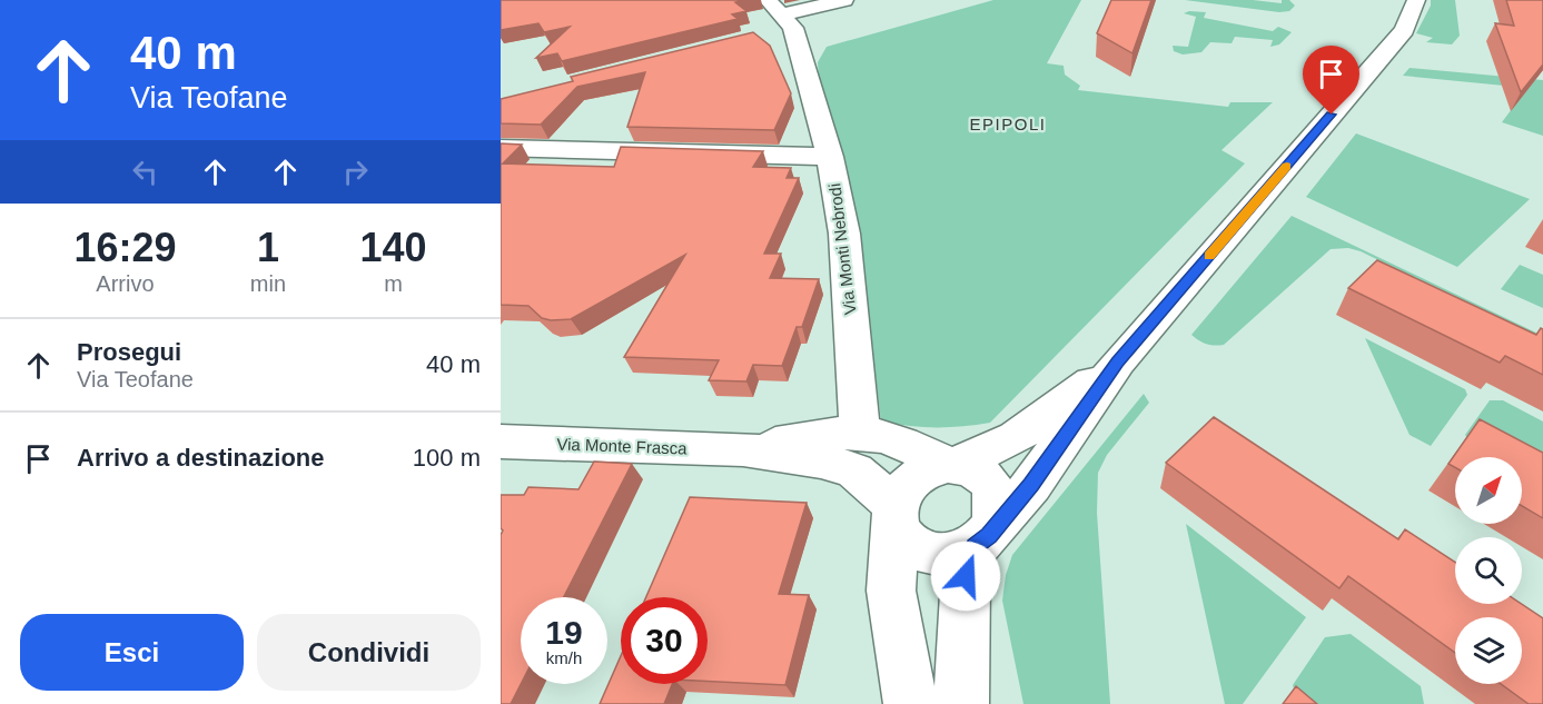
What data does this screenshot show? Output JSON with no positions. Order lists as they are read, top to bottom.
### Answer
{
  "streets": {
    "street": ["Via Monti Nebrodi", "Via Monte Frasca"]
  },
  "districts": ["EPIPOLI"],
  "north": "top right",
  "page": {
    "turn": ["40 m", "Via Teofane"],
    "eta": [
      "16:29",
      "Arrivo",
      "1",
      "min",
      "140",
      "m"
    ],
    "list": [
      {
        "name": "Prosegui",
        "note": "Via Teofane",
        "value": "40 m"
      },
      {
        "name": "Arrivo a destinazione",
        "value": "100 m"
      }
    ],
    "speed": "19 km/h",
    "limit": "30",
    "buttons": ["Esci", "Condividi"]
  }
}
